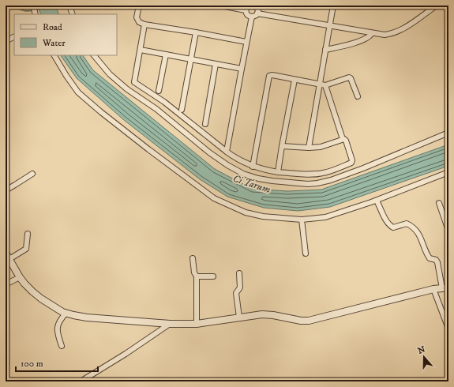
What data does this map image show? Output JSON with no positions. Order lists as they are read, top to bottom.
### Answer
{
  "water": ["Ci Tarum"],
  "legend": ["Road", "Water"],
  "scale_bar": "100 m",
  "north": "top"
}
